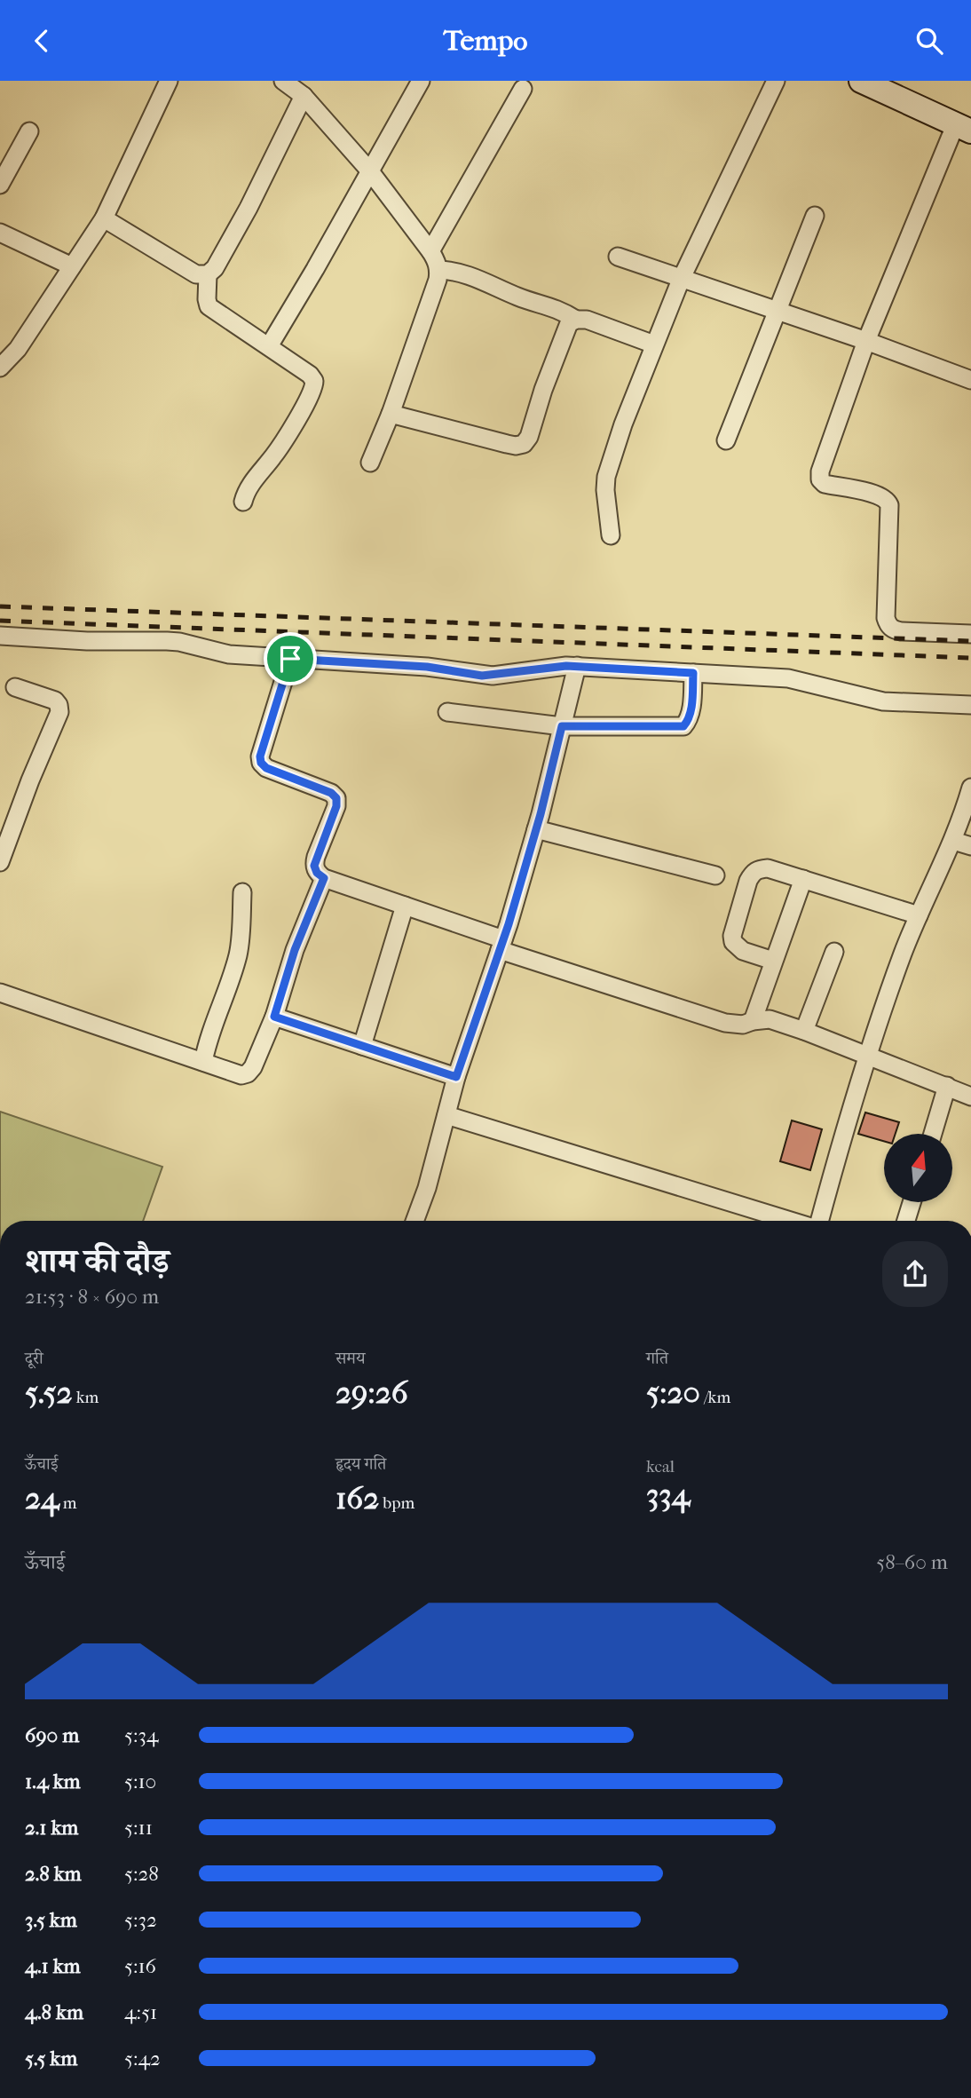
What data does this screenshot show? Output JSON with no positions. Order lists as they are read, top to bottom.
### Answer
{
  "north": "top",
  "page": {
    "header": "Tempo",
    "heading": ["शाम की दौड़", "21:53 · 8 × 690 m"],
    "stats": [
      ["दूरी", "5.52 km"],
      ["समय", "29:26"],
      ["गति", "5:20 /km"],
      ["ऊँचाई", "24 m"],
      ["हृदय गति", "162 bpm"],
      ["kcal", "334"]
    ],
    "chart": ["ऊँचाई", "58–60 m"],
    "list": [
      {
        "name": "690 m",
        "note": "5:34"
      },
      {
        "name": "1.4 km",
        "note": "5:10"
      },
      {
        "name": "2.1 km",
        "note": "5:11"
      },
      {
        "name": "2.8 km",
        "note": "5:28"
      },
      {
        "name": "3.5 km",
        "note": "5:32"
      },
      {
        "name": "4.1 km",
        "note": "5:16"
      },
      {
        "name": "4.8 km",
        "note": "4:51"
      },
      {
        "name": "5.5 km",
        "note": "5:42"
      }
    ]
  }
}
